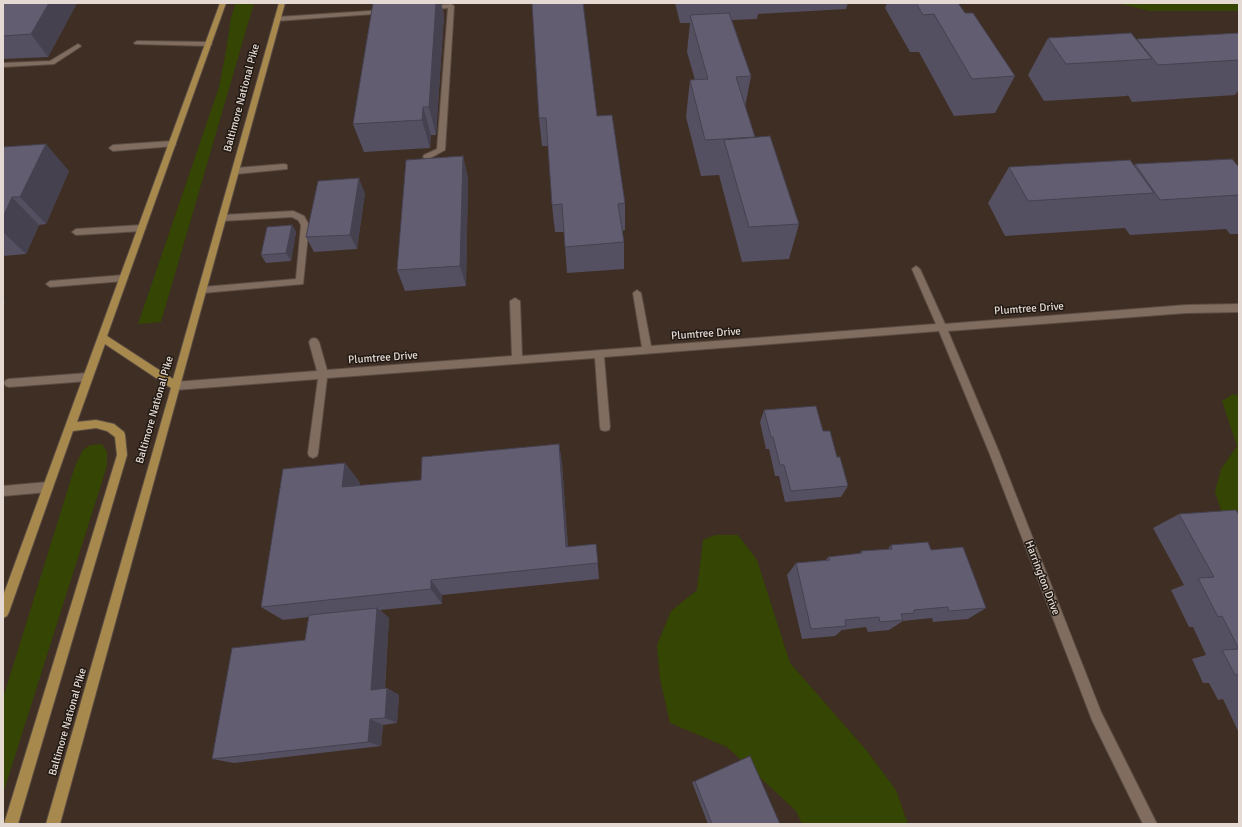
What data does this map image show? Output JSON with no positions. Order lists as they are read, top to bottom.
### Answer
{
  "streets": {
    "main road": ["Baltimore National Pike"],
    "street": ["Plumtree Drive", "Harrington Drive"]
  },
  "crossings": [
    ["Baltimore National Pike", "Plumtree Drive"],
    ["Plumtree Drive", "Harrington Drive"]
  ]
}
